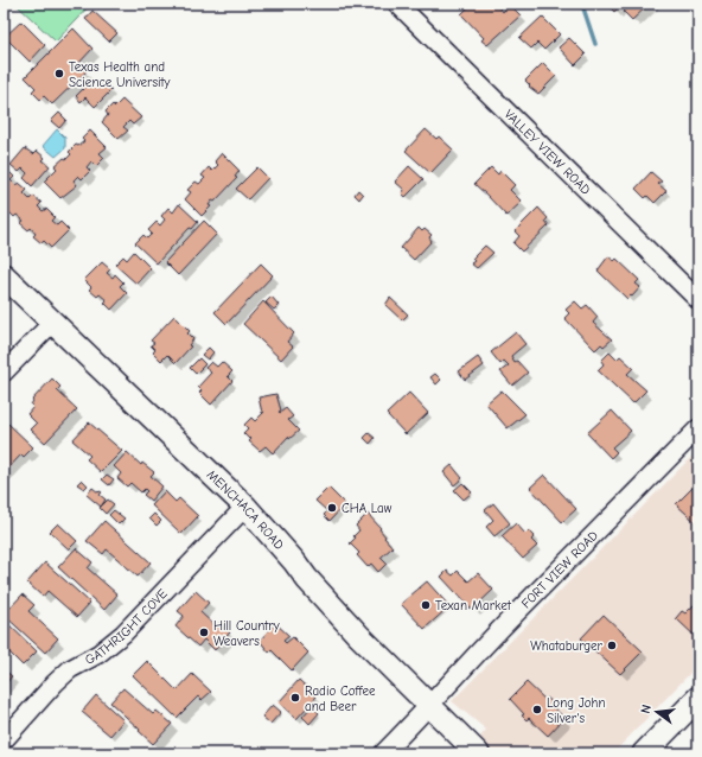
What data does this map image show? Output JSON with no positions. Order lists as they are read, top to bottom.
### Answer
{
  "streets": {
    "main road": ["MENCHACA ROAD"],
    "street": ["VALLEY VIEW ROAD", "FORT VIEW ROAD", "GATHRIGHT COVE"]
  },
  "crossings": [
    ["MENCHACA ROAD", "FORT VIEW ROAD"],
    ["MENCHACA ROAD", "GATHRIGHT COVE"]
  ],
  "places": [
    "Texas Health and Science University",
    "CHA Law",
    "Texan Market",
    "Hill Country Weavers",
    "Whataburger",
    "Radio Coffee and Beer",
    "Long John Silver's"
  ],
  "north": "left"
}
